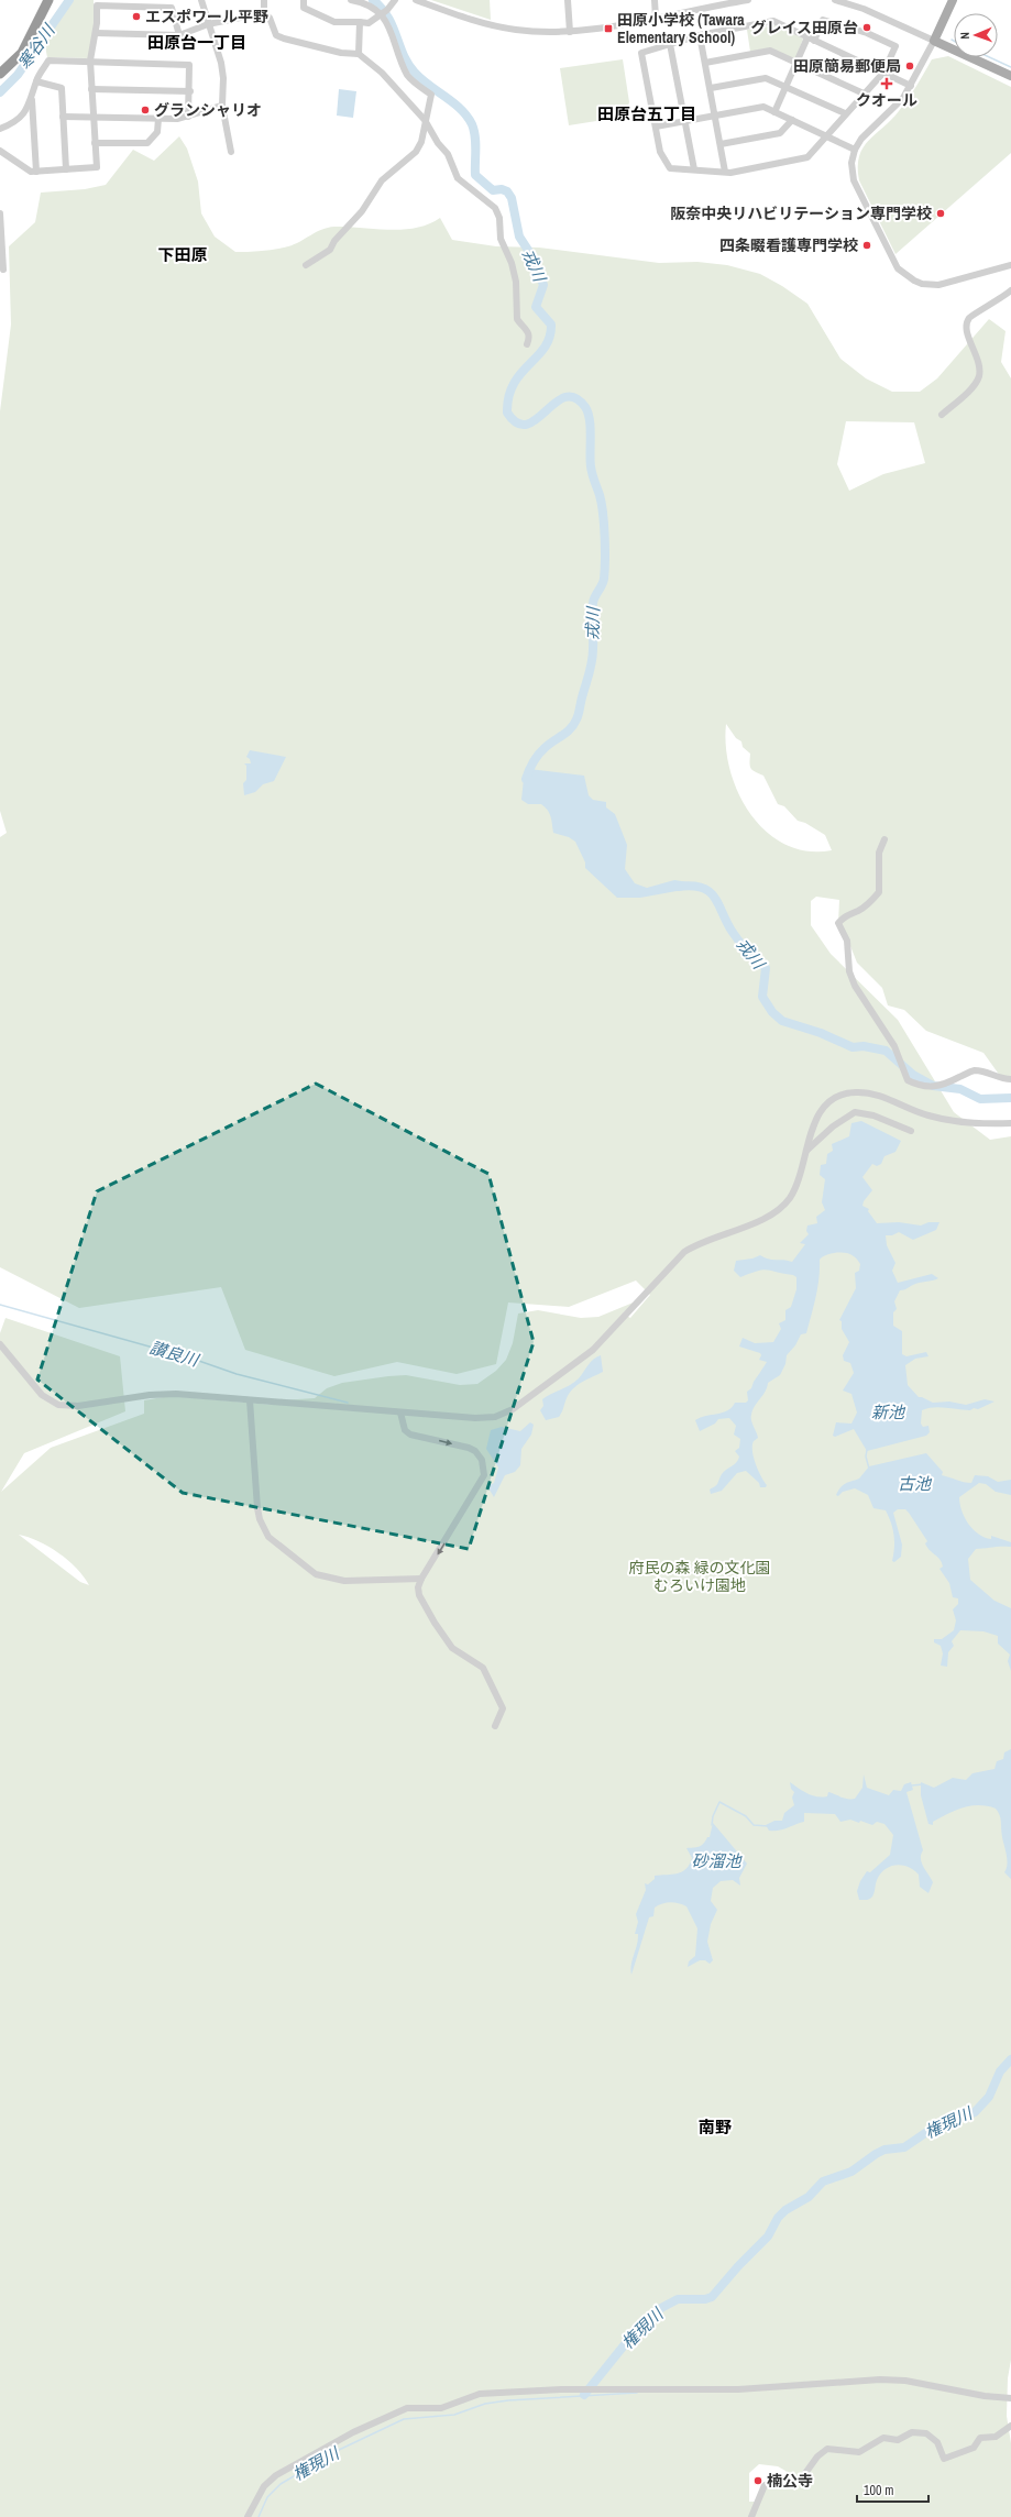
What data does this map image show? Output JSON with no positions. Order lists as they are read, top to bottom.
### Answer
{
  "districts": [
    "田原台一丁目",
    "田原台五丁目",
    "下田原",
    "南野"
  ],
  "water": [
    "寒谷川",
    "戎川",
    "讃良川",
    "新池",
    "古池",
    "砂溜池",
    "権現川"
  ],
  "parks": ["府民の森 緑の文化園 むろいけ園地"],
  "places": {
    "other": [
      "エスポワール平野",
      "グレイス田原台",
      "田原簡易郵便局",
      "グランシャリオ",
      "阪奈中央リハビリテーション専門学校",
      "四条畷看護専門学校",
      "楠公寺"
    ],
    "transit": ["田原小学校 (Tawara Elementary School)"],
    "health": ["クオール"]
  },
  "scale_bar": "100 m",
  "north": "left"
}
